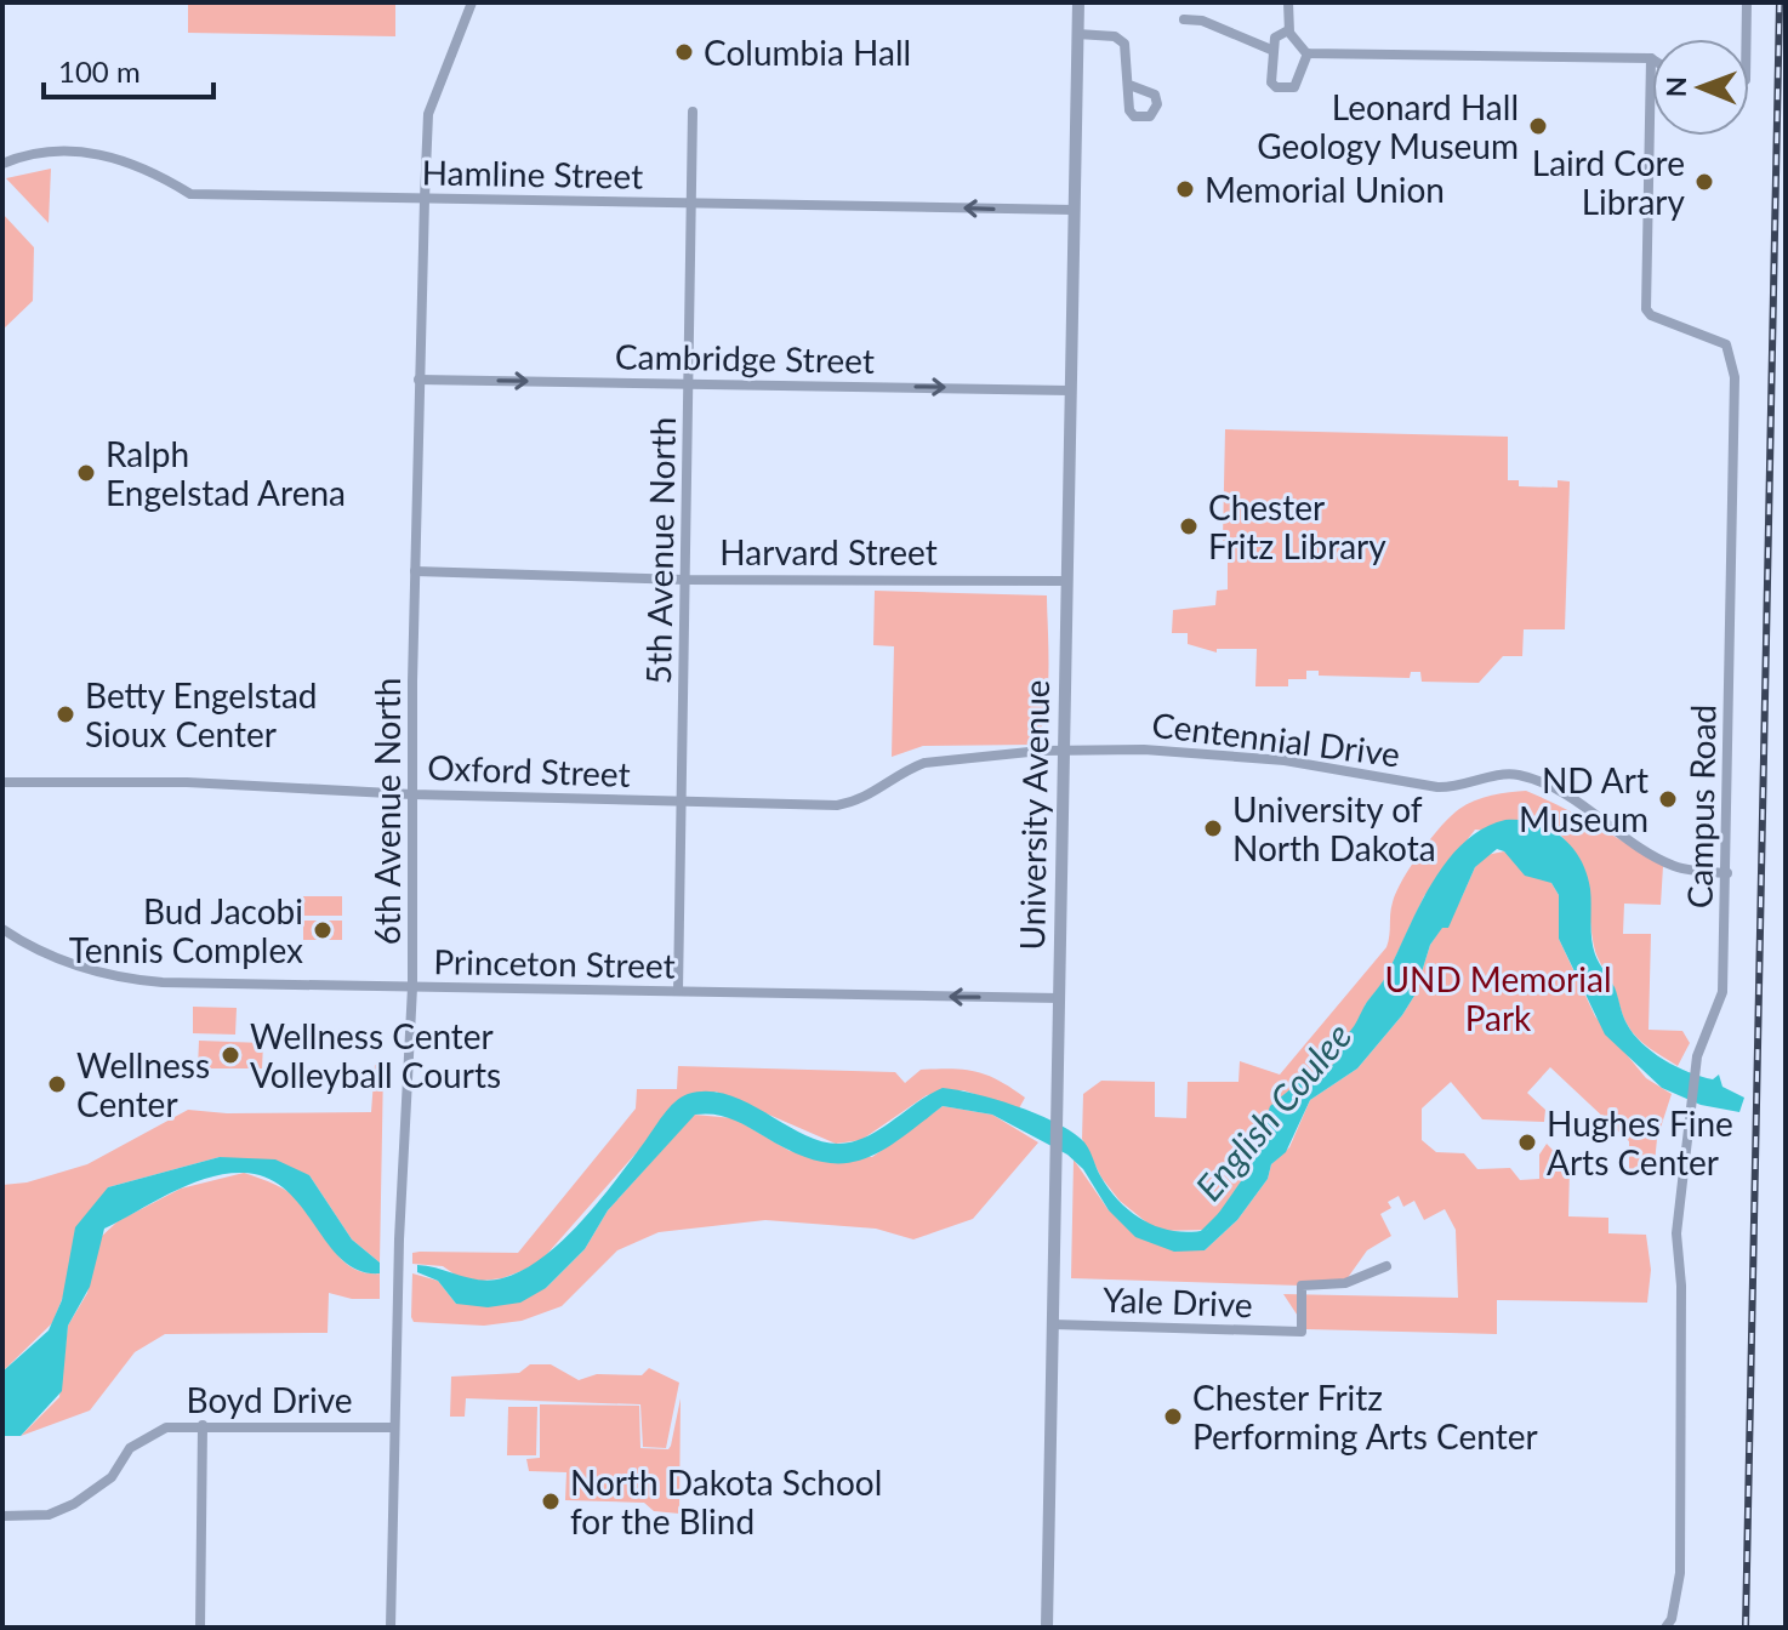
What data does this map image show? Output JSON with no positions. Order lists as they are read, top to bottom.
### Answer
{
  "streets": {
    "street": [
      "Hamline Street",
      "Cambridge Street",
      "5th Avenue North",
      "Harvard Street",
      "Centennial Drive",
      "Oxford Street",
      "Campus Road",
      "6th Avenue North",
      "University Avenue",
      "Princeton Street",
      "Yale Drive",
      "Boyd Drive"
    ]
  },
  "crossings": [
    ["Hamline Street", "5th Avenue North"],
    ["Hamline Street", "6th Avenue North"],
    ["Hamline Street", "University Avenue"],
    ["Cambridge Street", "5th Avenue North"],
    ["Cambridge Street", "6th Avenue North"],
    ["Cambridge Street", "University Avenue"],
    ["5th Avenue North", "Harvard Street"],
    ["5th Avenue North", "Oxford Street"],
    ["5th Avenue North", "Princeton Street"],
    ["Harvard Street", "6th Avenue North"],
    ["Harvard Street", "University Avenue"],
    ["Centennial Drive", "Oxford Street"],
    ["Centennial Drive", "Campus Road"],
    ["Centennial Drive", "University Avenue"],
    ["Oxford Street", "6th Avenue North"],
    ["6th Avenue North", "Princeton Street"],
    ["6th Avenue North", "Boyd Drive"],
    ["University Avenue", "Princeton Street"],
    ["University Avenue", "Yale Drive"]
  ],
  "one_way": ["Hamline Street", "Cambridge Street", "Princeton Street"],
  "water": ["English Coulee"],
  "parks": ["UND Memorial Park"],
  "places": [
    "Columbia Hall",
    "Leonard Hall Geology Museum",
    "Laird Core Library",
    "Memorial Union",
    "Ralph Engelstad Arena",
    "Chester Fritz Library",
    "Betty Engelstad Sioux Center",
    "ND Art Museum",
    "University of North Dakota",
    "Bud Jacobi Tennis Complex",
    "Wellness Center Volleyball Courts",
    "Wellness Center",
    "Hughes Fine Arts Center",
    "Chester Fritz Performing Arts Center",
    "North Dakota School for the Blind"
  ],
  "scale_bar": "100 m",
  "north": "left"
}
